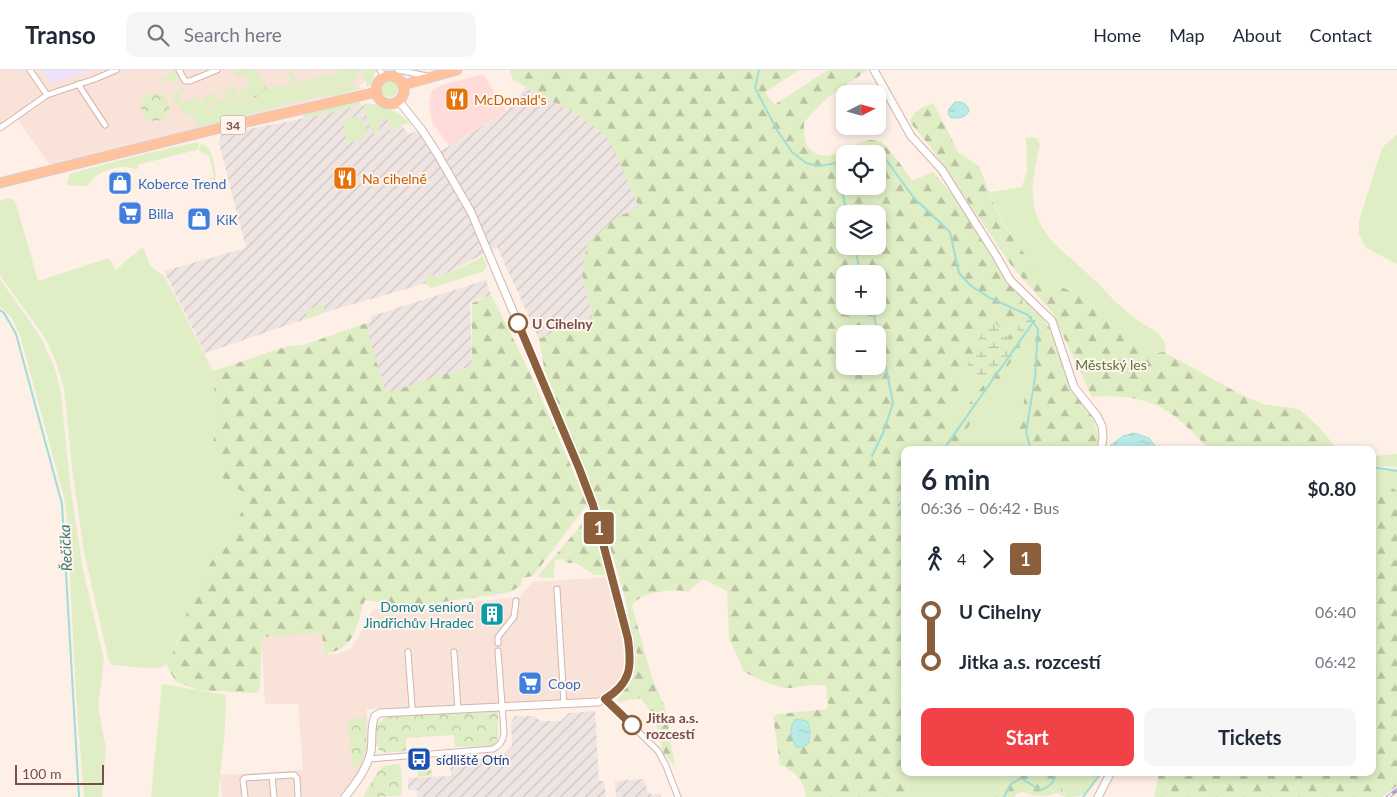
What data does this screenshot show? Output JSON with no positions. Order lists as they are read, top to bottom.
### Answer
{
  "streets": {
    "main road": ["34"]
  },
  "water": ["Řečička"],
  "parks": ["Městský les"],
  "places": {
    "restaurant": ["McDonald's", "Na cihelně"],
    "shop": ["Koberce Trend", "KiK"],
    "supermarket": ["Billa", "Coop"],
    "other": ["U Cihelny", "Jitka a.s. rozcestí"],
    "building": ["Domov seniorů Jindřichův Hradec"],
    "bus stop": ["sídliště Otín"]
  },
  "lines": ["bus line 1"],
  "scale_bar": "100 m",
  "north": "right",
  "page": {
    "header": "Transo",
    "search": "Search here",
    "nav": [
      "Home",
      "Map",
      "About",
      "Contact"
    ],
    "on_map": "1",
    "map_buttons": ["+", "−"],
    "heading": ["6 min", "06:36 – 06:42 · Bus", "$0.80"],
    "legs": ["4", "1"],
    "list": [
      {
        "name": "U Cihelny",
        "value": "06:40"
      },
      {
        "name": "Jitka a.s. rozcestí",
        "value": "06:42"
      }
    ],
    "buttons": ["Start", "Tickets"],
    "scale": "100 m"
  }
}
